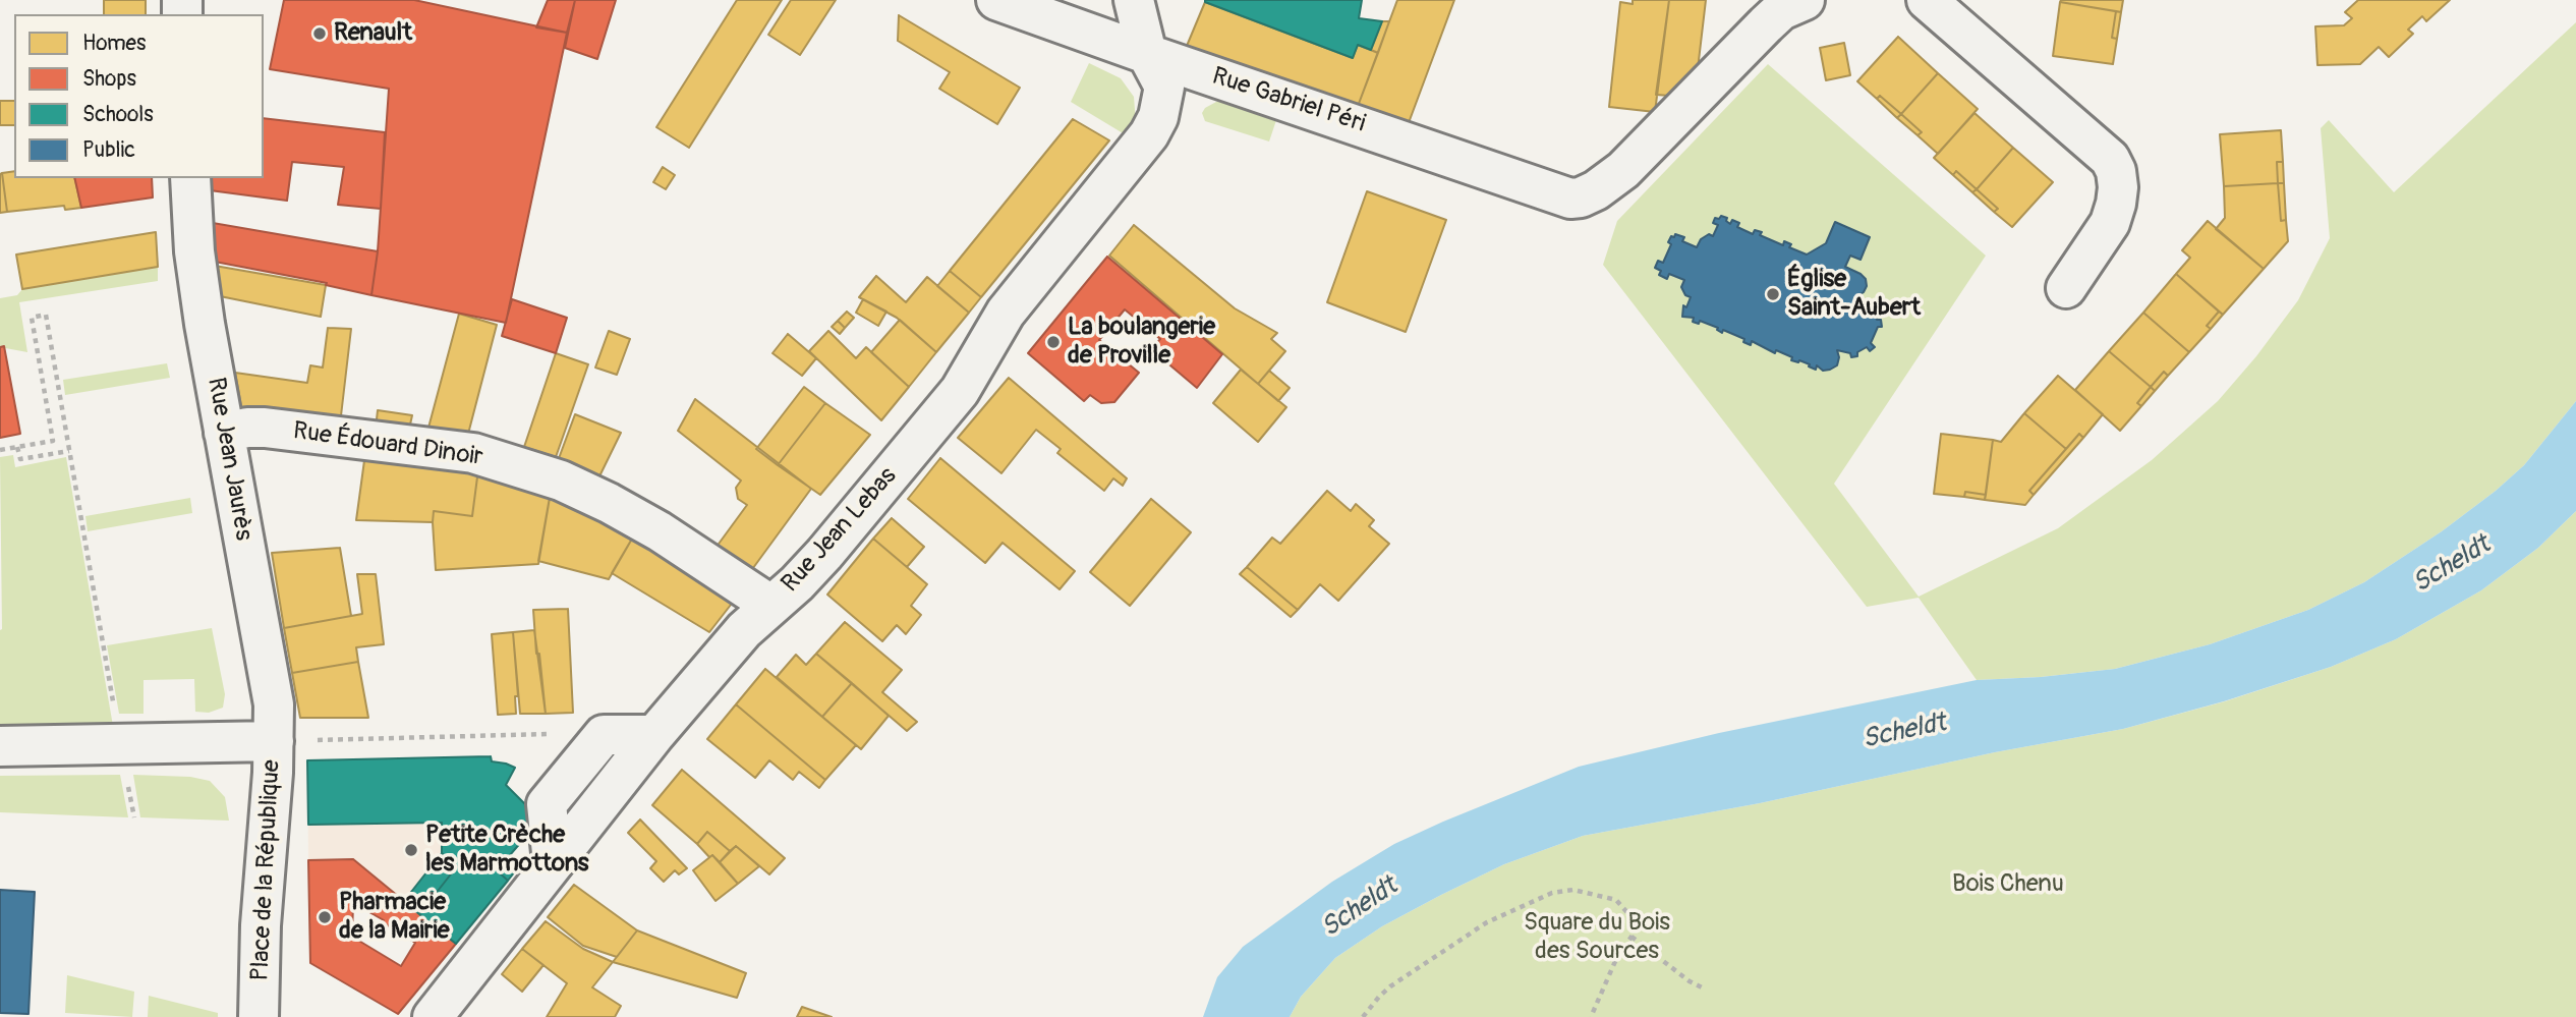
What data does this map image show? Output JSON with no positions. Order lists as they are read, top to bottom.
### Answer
{
  "streets": {
    "street": [
      "Rue Gabriel Péri",
      "Rue Édouard Dinoir",
      "Rue Jean Jaurès",
      "Rue Jean Lebas",
      "Place de la République"
    ]
  },
  "crossings": [
    ["Rue Gabriel Péri", "Rue Jean Lebas"],
    ["Rue Édouard Dinoir", "Rue Jean Jaurès"],
    ["Rue Édouard Dinoir", "Rue Jean Lebas"],
    ["Rue Jean Jaurès", "Place de la République"]
  ],
  "water": ["Scheldt"],
  "parks": ["Bois Chenu", "Square du Bois des Sources"],
  "places": [
    "Renault",
    "Église Saint-Aubert",
    "La boulangerie de Proville",
    "Petite Crèche les Marmottons",
    "Pharmacie de la Mairie"
  ],
  "legend": [
    "Homes",
    "Shops",
    "Schools",
    "Public"
  ]
}
